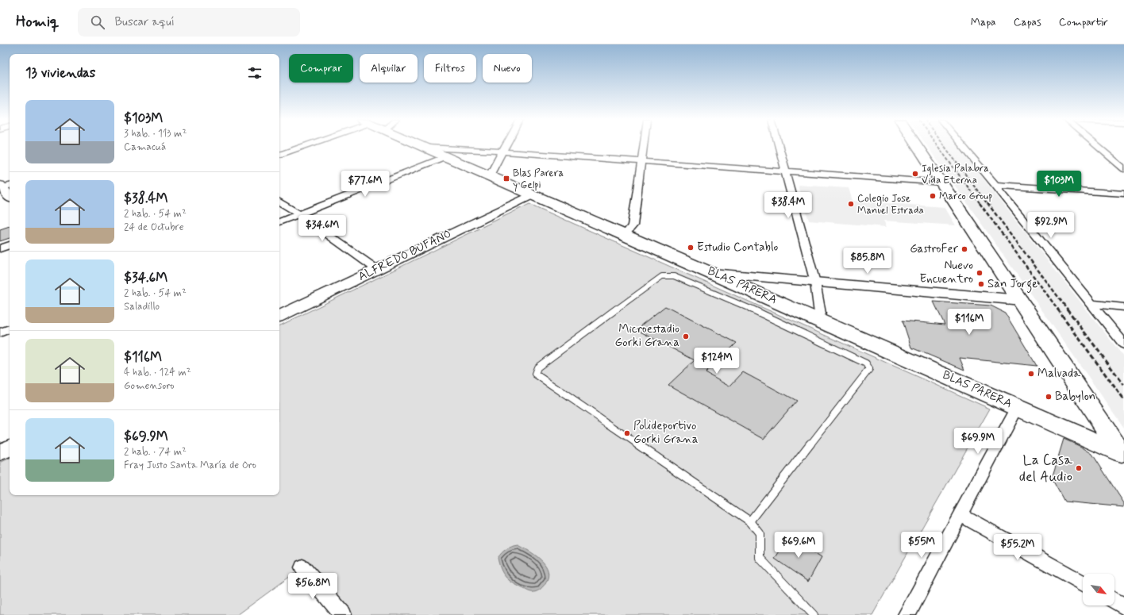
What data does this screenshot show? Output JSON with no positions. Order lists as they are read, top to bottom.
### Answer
{
  "streets": {
    "main road": ["BLAS PARERA"],
    "street": ["ALFREDO BUFANO"]
  },
  "crossings": [
    ["ALFREDO BUFANO", "BLAS PARERA"]
  ],
  "places": {
    "other": [
      "Iglesia Palabra Vida Eterna",
      "Marco Group",
      "Colegio Jose Manuel Estrada",
      "Estudio Contablo",
      "GastroFer",
      "Nuevo Encuentro",
      "San Jorge",
      "Microestadio Gorki Grana",
      "Malvada",
      "Babylon",
      "Polideportivo Gorki Grana",
      "La Casa del Audio"
    ],
    "transit": ["Blas Parera y Gelpi"]
  },
  "north": "bottom right",
  "page": {
    "header": "Homiq",
    "search": "Buscar aquí",
    "nav": ["Mapa", "Capas", "Compartir"],
    "chip": [
      "Comprar",
      "Alquilar",
      "Filtros",
      "Nuevo"
    ],
    "heading": "13 viviendas",
    "list": [
      {
        "name": "$103M",
        "note": "3 hab. · 113 m² · Camacuá"
      },
      {
        "name": "$38.4M",
        "note": "2 hab. · 54 m² · 24 de Octubre"
      },
      {
        "name": "$34.6M",
        "note": "2 hab. · 54 m² · Saladillo"
      },
      {
        "name": "$116M",
        "note": "4 hab. · 124 m² · Gomensoro"
      },
      {
        "name": "$69.9M",
        "note": "2 hab. · 74 m² · Fray Justo Santa María de Oro"
      }
    ],
    "price": [
      "$77.6M",
      "$103M",
      "$38.4M",
      "$92.9M",
      "$34.6M",
      "$85.8M",
      "$116M",
      "$124M",
      "$69.9M",
      "$69.6M",
      "$55M",
      "$55.2M",
      "$56.8M"
    ]
  }
}
